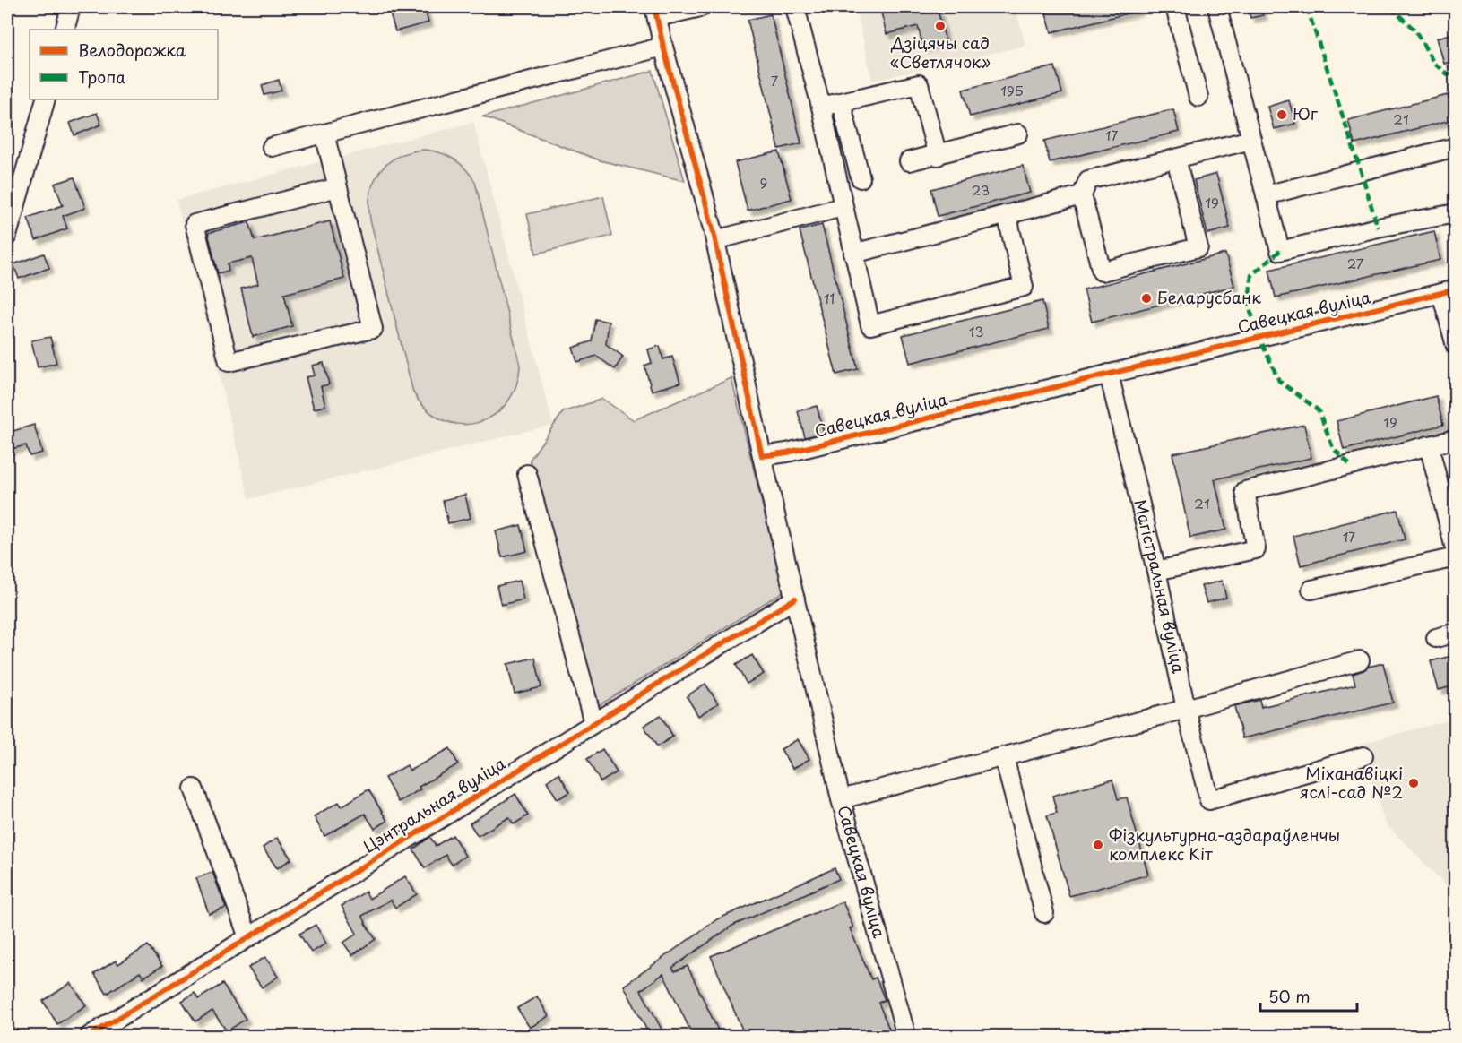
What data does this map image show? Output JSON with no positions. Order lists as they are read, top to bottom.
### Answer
{
  "streets": {
    "street": ["Савецкая вуліца", "Магістральная вуліца", "Цэнтральная вуліца"]
  },
  "crossings": [
    ["Савецкая вуліца", "Магістральная вуліца"],
    ["Савецкая вуліца", "Цэнтральная вуліца"]
  ],
  "places": [
    "Дзіцячы сад «Светлячок»",
    "Юг",
    "Беларусбанк",
    "Міханавіцкі яслі-сад №2",
    "Фізкультурна-аздараўленчы комплекс Кіт"
  ],
  "house_numbers": [
    "7",
    "19Б",
    "21",
    "17",
    "9",
    "23",
    "19",
    "27",
    "11",
    "13",
    "19",
    "21",
    "17"
  ],
  "legend": ["Велодорожка", "Тропа"],
  "scale_bar": "50 m"
}
